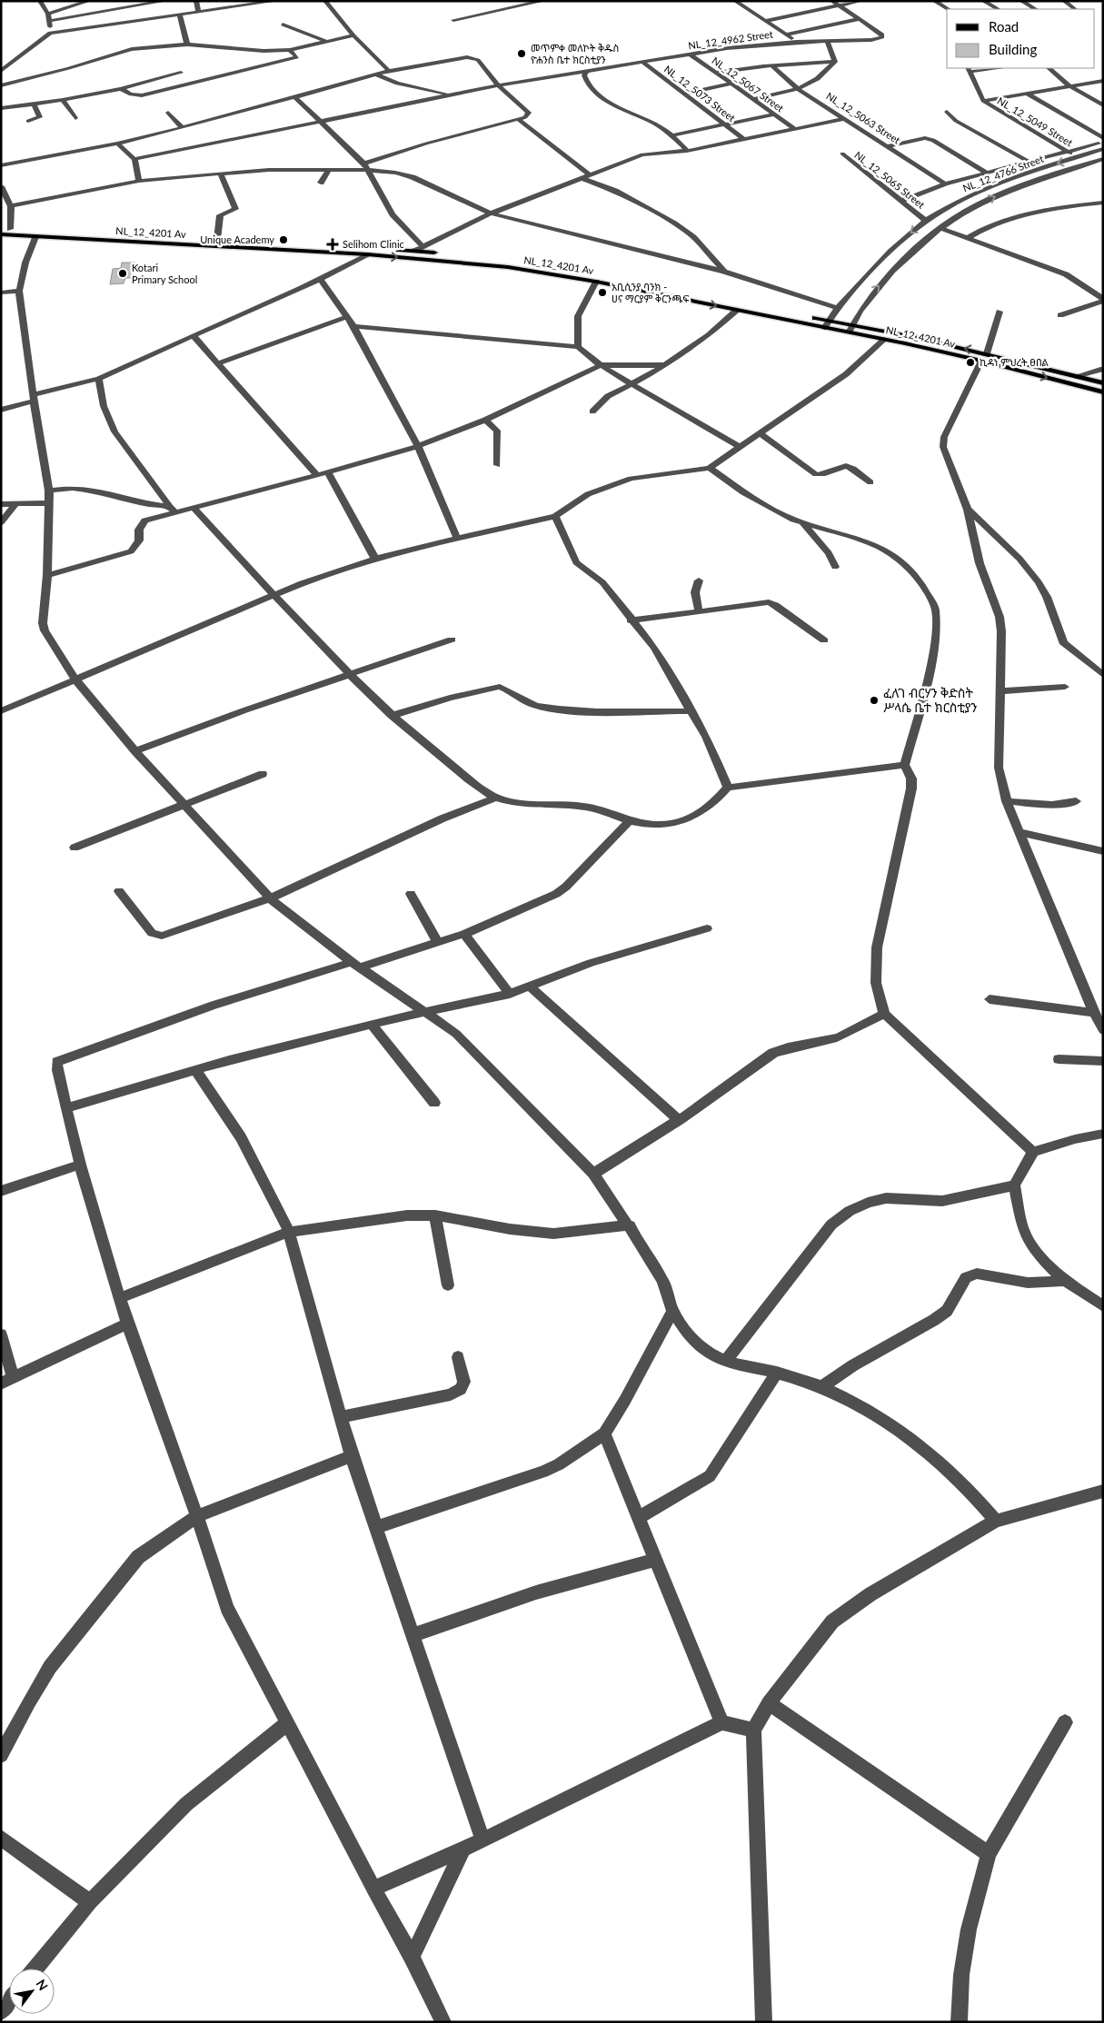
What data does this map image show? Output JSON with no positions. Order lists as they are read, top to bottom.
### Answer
{
  "streets": {
    "main road": ["NL_12_4201 Av"],
    "street": [
      "NL_12_4962 Street",
      "NL_12_5067 Street",
      "NL_12_5073 Street",
      "NL_12_5063 Street",
      "NL_12_5049 Street",
      "NL_12_4766 Street",
      "NL_12_5065 Street"
    ]
  },
  "crossings": [
    ["NL_12_4962 Street", "NL_12_5067 Street"],
    ["NL_12_4962 Street", "NL_12_5073 Street"],
    ["NL_12_5063 Street", "NL_12_4766 Street"],
    ["NL_12_5049 Street", "NL_12_4766 Street"],
    ["NL_12_4766 Street", "NL_12_5065 Street"],
    ["NL_12_4766 Street", "NL_12_4201 Av"]
  ],
  "places": {
    "other": [
      "መጥምቀ መለኮት ቅዱስ ዮሐንስ ቤተ ክርስቲያን",
      "Unique Academy",
      "Kotari Primary School",
      "አቢሲንያ ባንክ - ሀና ማርያም ቅርንጫፍ",
      "ኪዳነ ምህረት ፀበል",
      "ፈለገ ብርሃን ቅድስት ሥላሴ ቤተ ክርስቲያን"
    ],
    "health": ["Selihom Clinic"]
  },
  "legend": ["Road", "Building"],
  "north": "top right"
}
